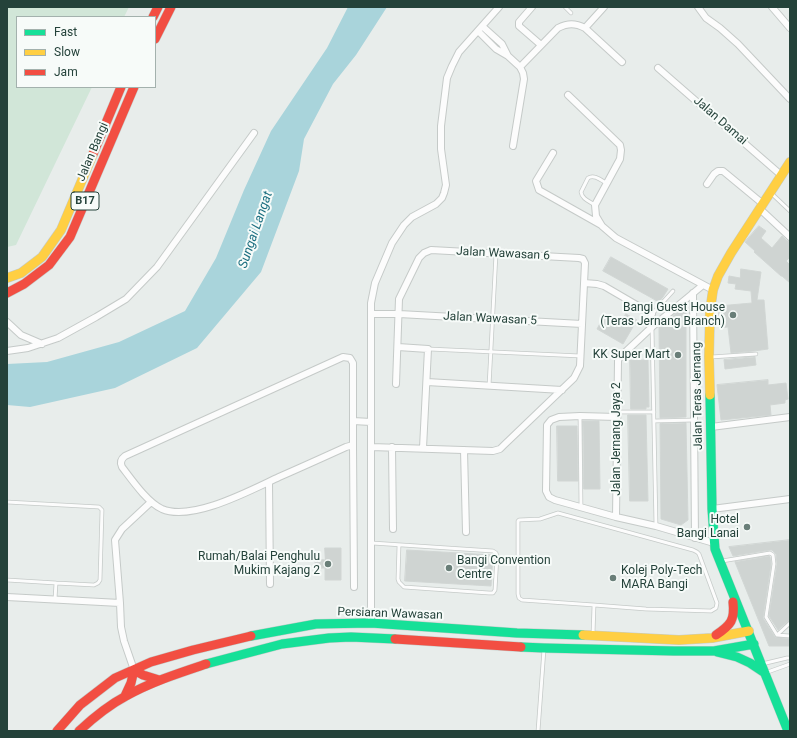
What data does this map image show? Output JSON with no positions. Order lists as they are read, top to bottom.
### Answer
{
  "streets": {
    "main road": [
      "Jalan Bangi",
      "B17",
      "Jalan Teras Jernang",
      "Persiaran Wawasan"
    ],
    "street": [
      "Jalan Damai",
      "Jalan Wawasan 6",
      "Jalan Wawasan 5",
      "Jalan Jernang Jaya 2"
    ]
  },
  "crossings": [
    ["Jalan Damai", "Jalan Teras Jernang"],
    ["Jalan Wawasan 6", "Jalan Wawasan 5"],
    ["Jalan Teras Jernang", "Persiaran Wawasan"]
  ],
  "water": ["Sungai Langat"],
  "places": [
    "Bangi Guest House (Teras Jernang Branch)",
    "KK Super Mart",
    "Hotel Bangi Lanai",
    "Rumah/Balai Penghulu Mukim Kajang 2",
    "Bangi Convention Centre",
    "Kolej Poly-Tech MARA Bangi"
  ],
  "legend": ["Fast", "Slow", "Jam"]
}
